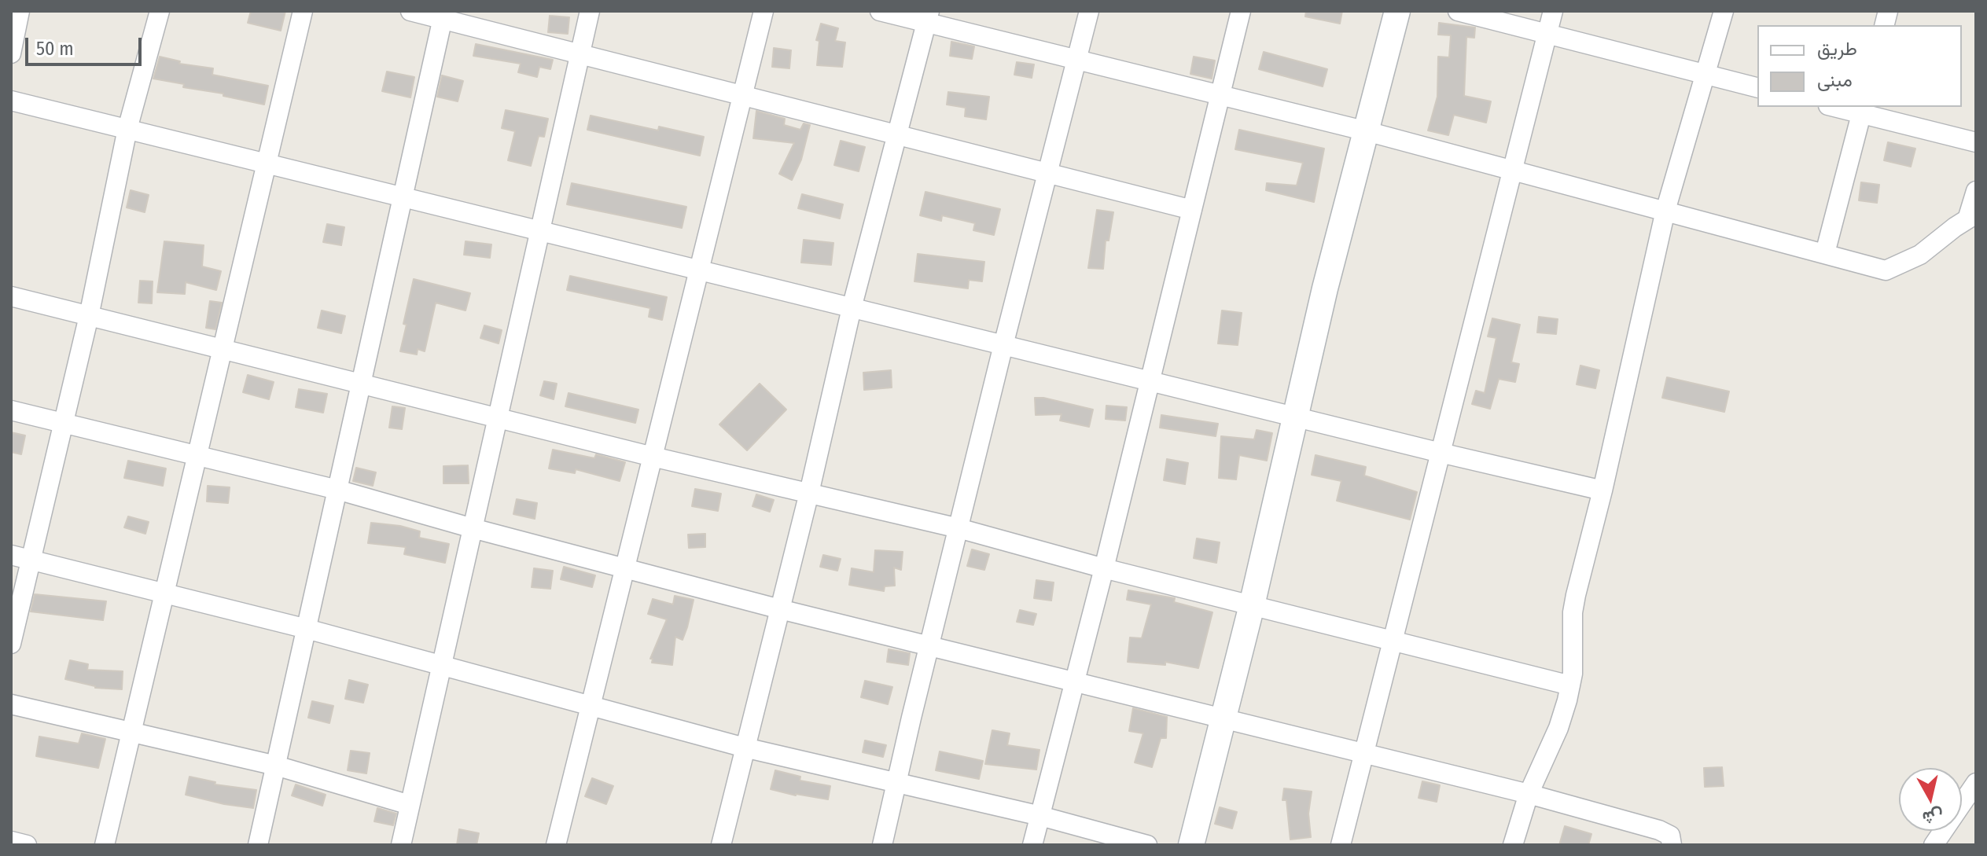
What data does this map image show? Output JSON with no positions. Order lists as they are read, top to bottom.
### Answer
{
  "legend": ["طريق", "مبنى"],
  "scale_bar": "50 m",
  "north": "bottom"
}
